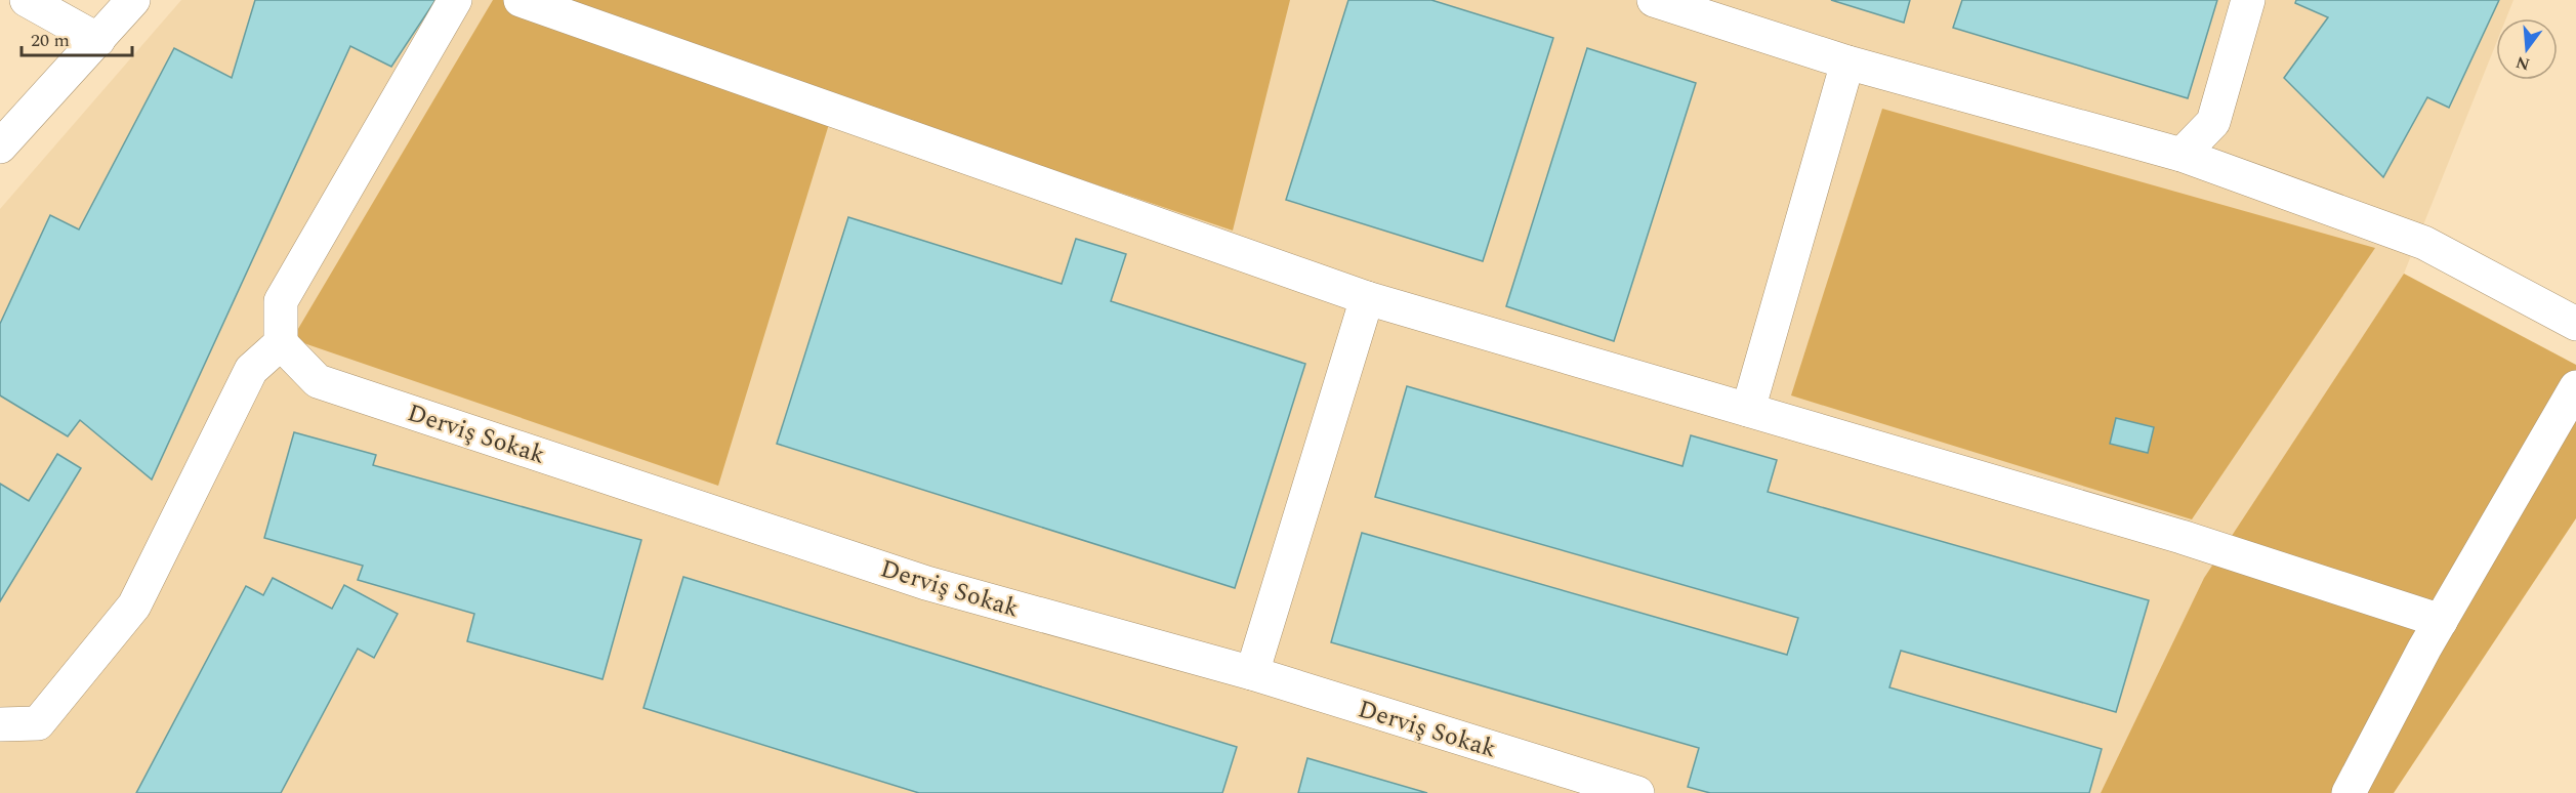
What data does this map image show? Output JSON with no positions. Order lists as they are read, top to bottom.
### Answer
{
  "streets": {
    "street": ["Derviş Sokak"]
  },
  "scale_bar": "20 m",
  "north": "bottom"
}
